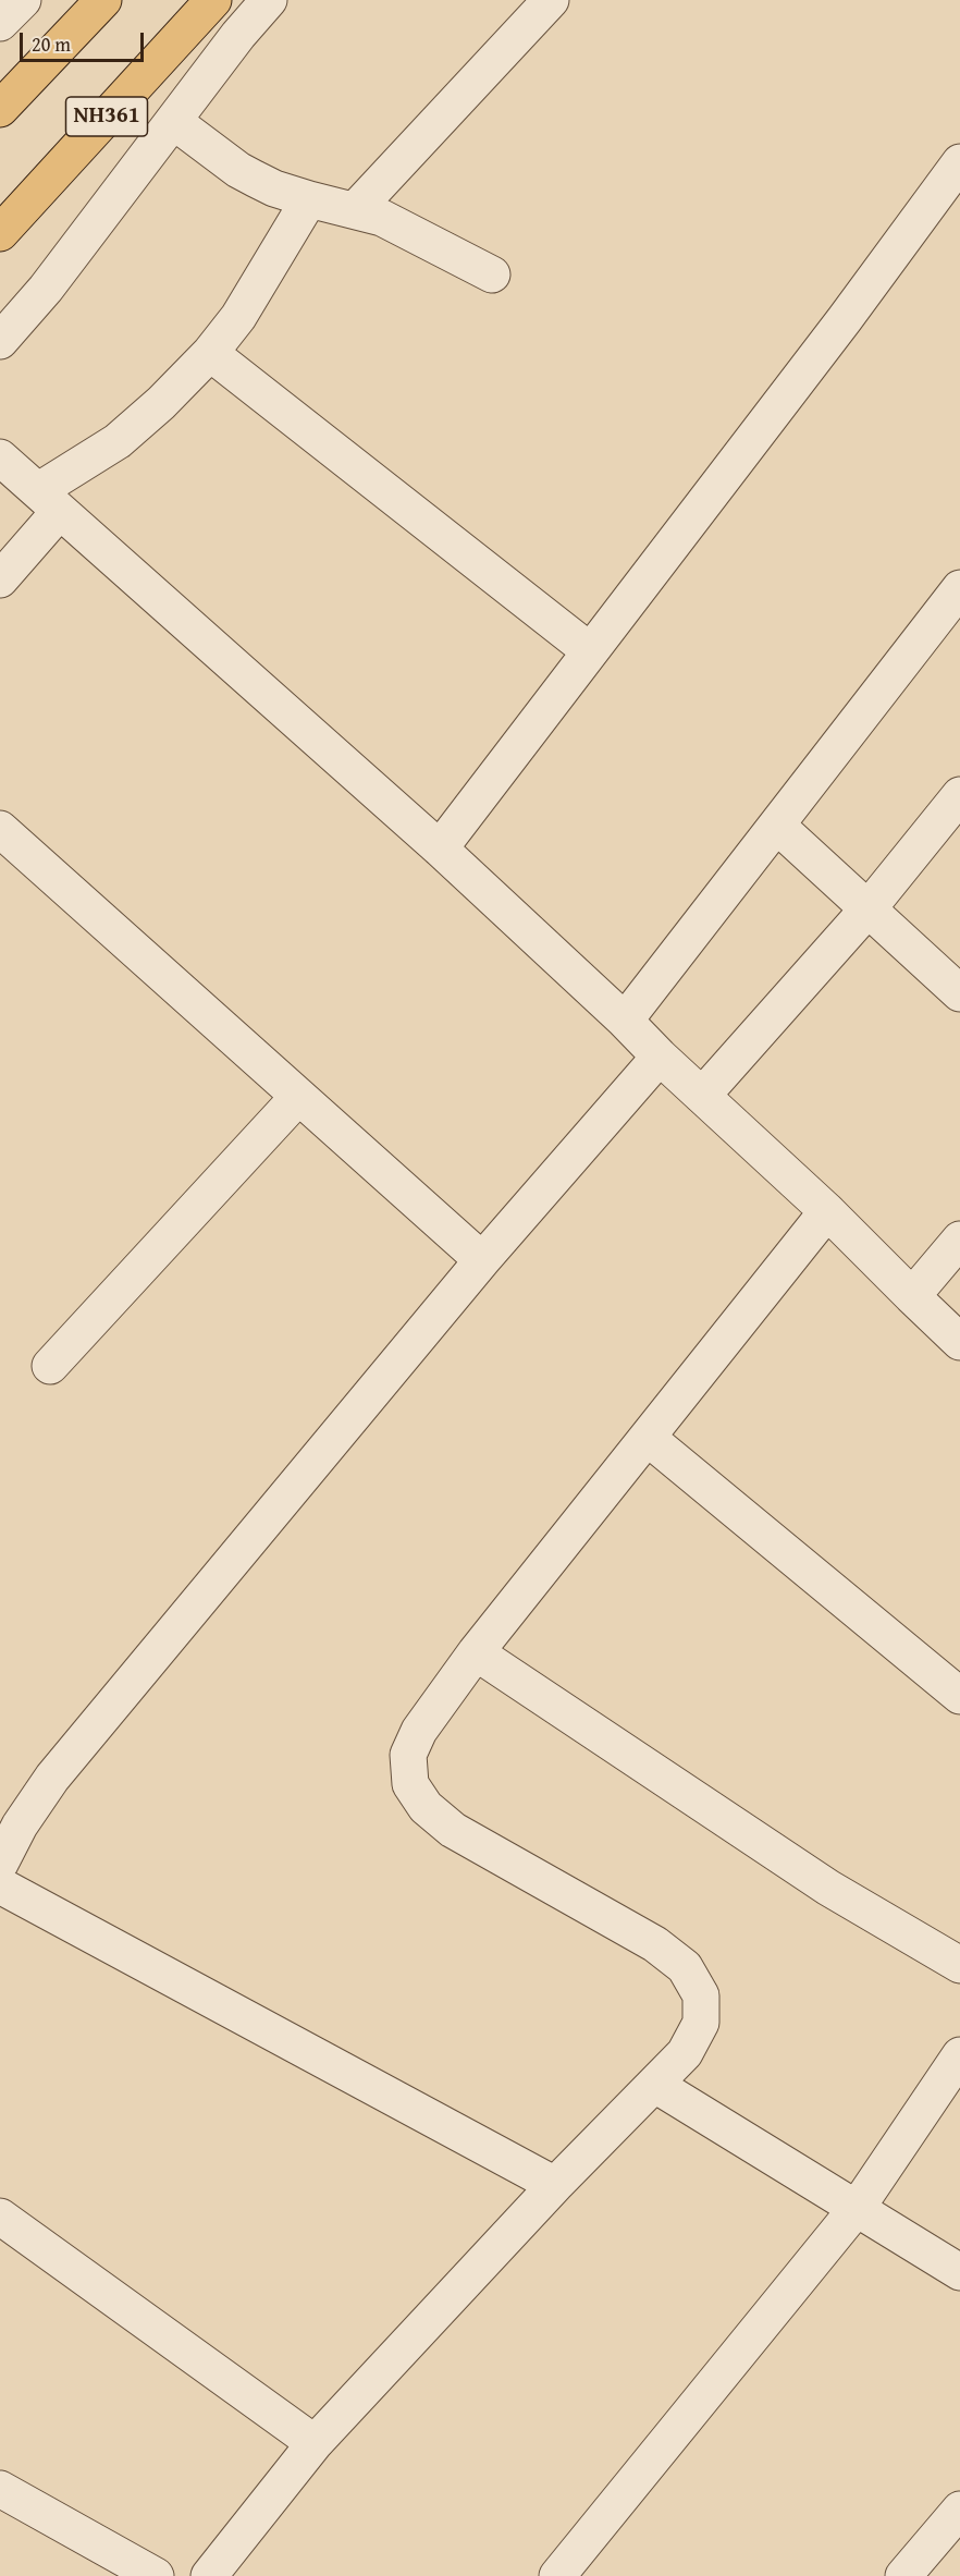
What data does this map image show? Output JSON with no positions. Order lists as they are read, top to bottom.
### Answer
{
  "streets": {
    "highway": ["NH361"]
  },
  "scale_bar": "20 m"
}
